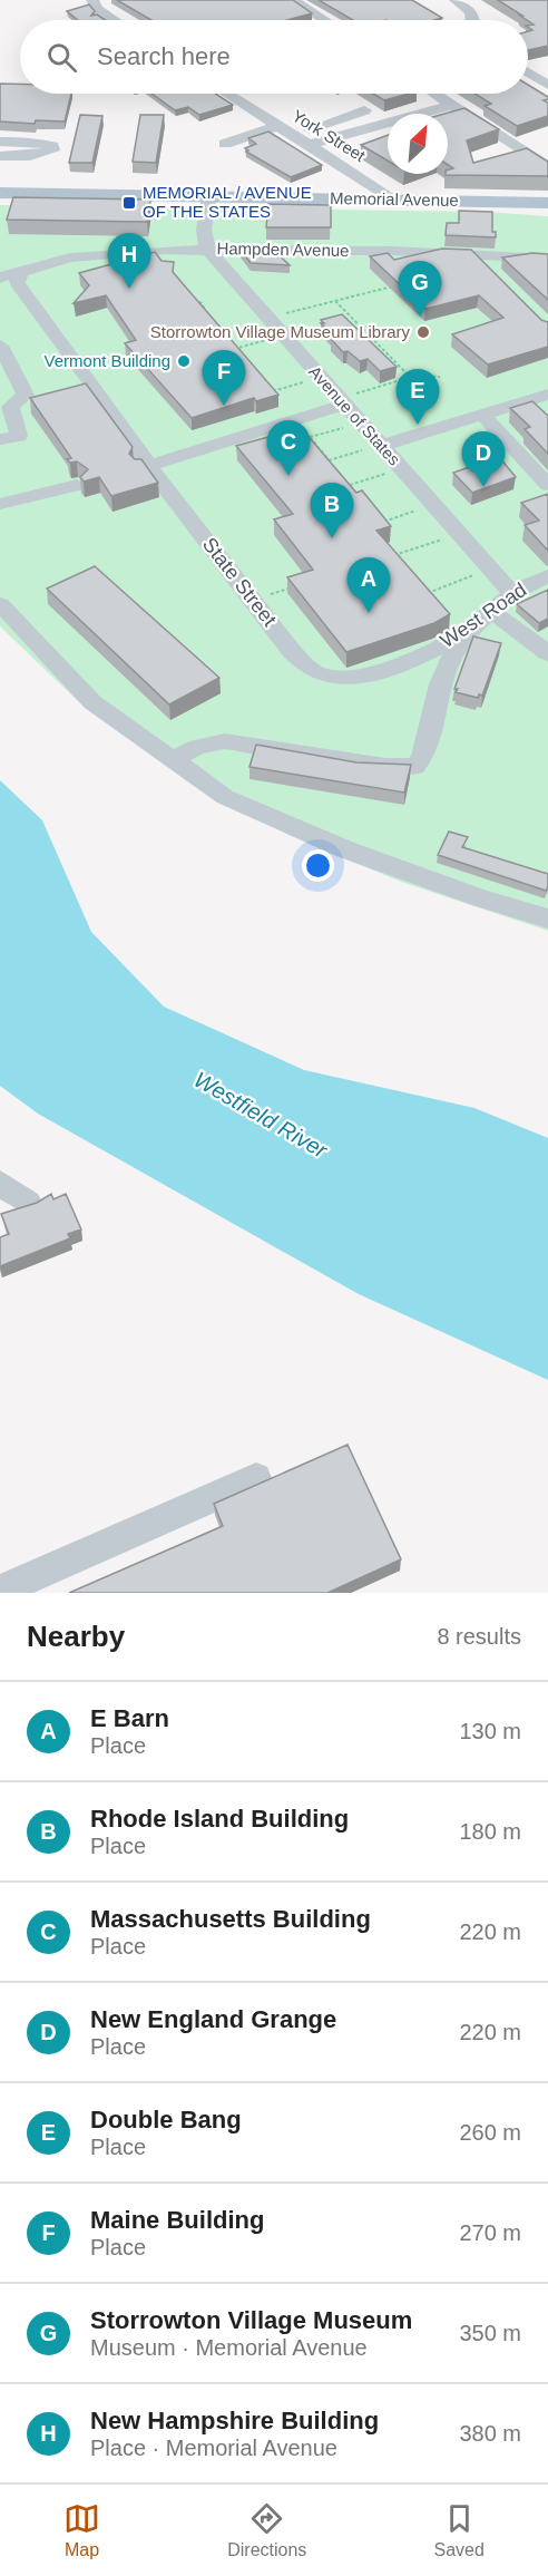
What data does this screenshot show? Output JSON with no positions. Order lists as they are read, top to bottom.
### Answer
{
  "streets": {
    "main road": ["Memorial Avenue"],
    "street": [
      "York Street",
      "Hampden Avenue",
      "Avenue of States",
      "State Street",
      "West Road"
    ]
  },
  "crossings": [
    ["York Street", "Memorial Avenue"],
    ["Hampden Avenue", "Avenue of States"],
    ["Hampden Avenue", "State Street"],
    ["Avenue of States", "West Road"],
    ["State Street", "West Road"]
  ],
  "water": ["Westfield River"],
  "places": {
    "transit": ["MEMORIAL / AVENUE OF THE STATES"],
    "other": ["Storrowton Village Museum Library", "Vermont Building"]
  },
  "north": "top right",
  "page": {
    "search": "Search here",
    "pins": [
      "H",
      "G",
      "F",
      "E",
      "C",
      "D",
      "B",
      "A"
    ],
    "heading": ["Nearby", "8 results"],
    "list": [
      {
        "mark": "A",
        "name": "E Barn",
        "note": "Place",
        "value": "130 m"
      },
      {
        "mark": "B",
        "name": "Rhode Island Building",
        "note": "Place",
        "value": "180 m"
      },
      {
        "mark": "C",
        "name": "Massachusetts Building",
        "note": "Place",
        "value": "220 m"
      },
      {
        "mark": "D",
        "name": "New England Grange",
        "note": "Place",
        "value": "220 m"
      },
      {
        "mark": "E",
        "name": "Double Bang",
        "note": "Place",
        "value": "260 m"
      },
      {
        "mark": "F",
        "name": "Maine Building",
        "note": "Place",
        "value": "270 m"
      },
      {
        "mark": "G",
        "name": "Storrowton Village Museum",
        "note": "Museum · Memorial Avenue",
        "value": "350 m"
      },
      {
        "mark": "H",
        "name": "New Hampshire Building",
        "note": "Place · Memorial Avenue",
        "value": "380 m"
      }
    ],
    "nav": ["Map", "Directions", "Saved"]
  }
}
